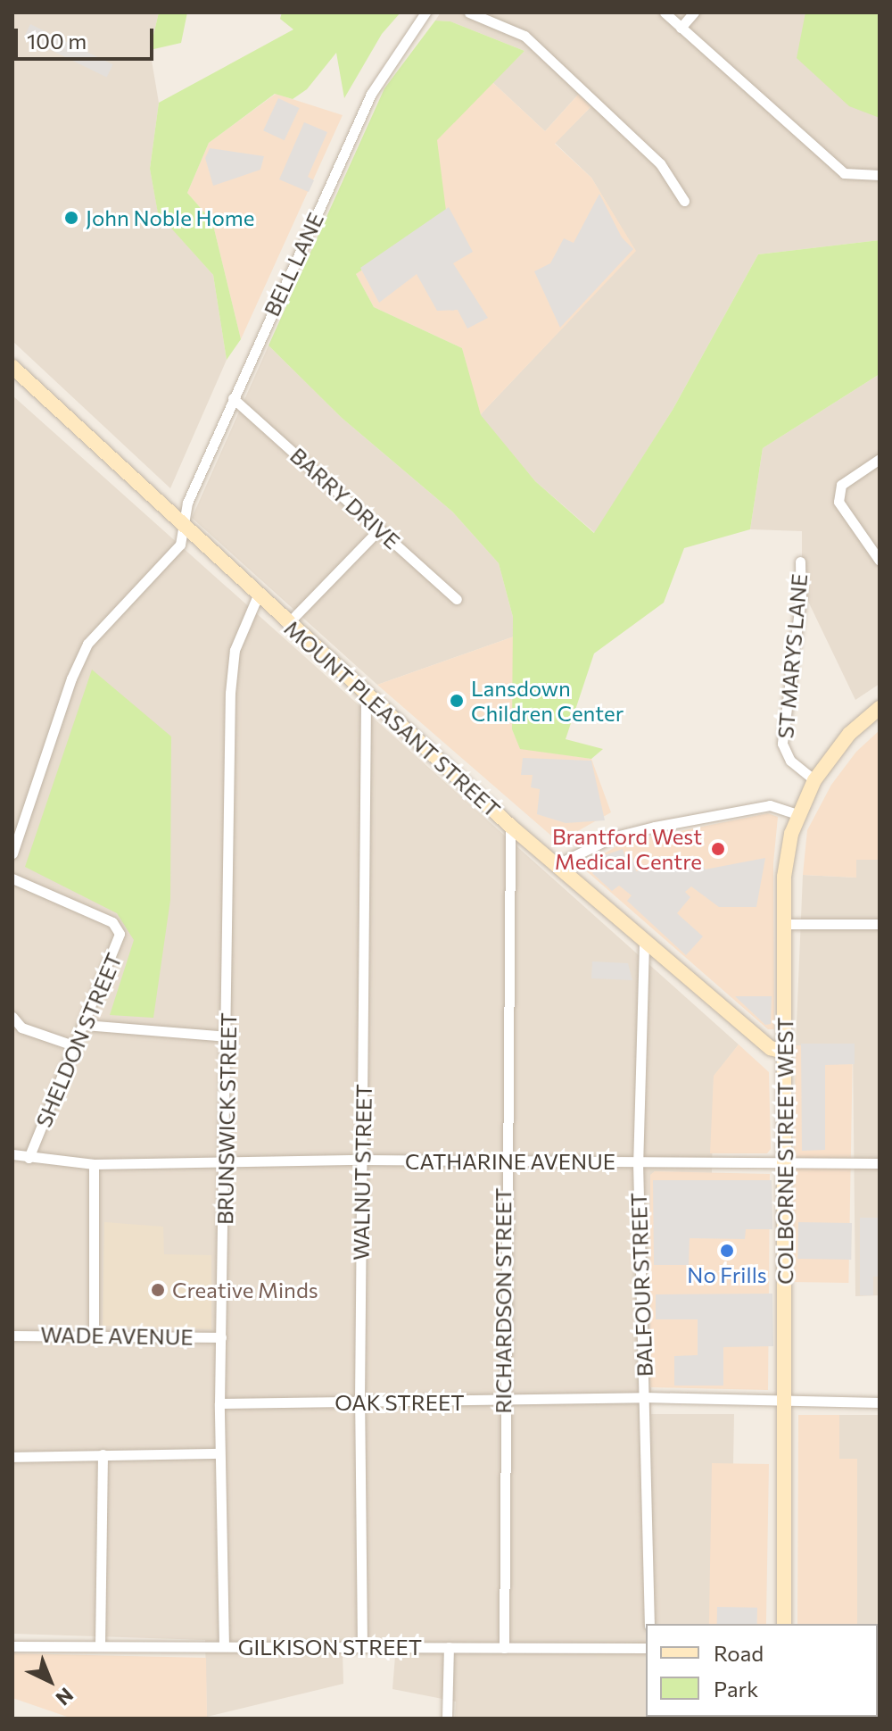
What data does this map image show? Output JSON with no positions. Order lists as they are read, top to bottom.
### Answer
{
  "streets": {
    "main road": ["MOUNT PLEASANT STREET", "COLBORNE STREET WEST"],
    "street": [
      "BELL LANE",
      "BARRY DRIVE",
      "ST MARYS LANE",
      "SHELDON STREET",
      "BRUNSWICK STREET",
      "CATHARINE AVENUE",
      "WALNUT STREET",
      "BALFOUR STREET",
      "RICHARDSON STREET",
      "WADE AVENUE",
      "OAK STREET",
      "GILKISON STREET"
    ]
  },
  "crossings": [
    ["BELL LANE", "BARRY DRIVE"],
    ["BELL LANE", "MOUNT PLEASANT STREET"],
    ["ST MARYS LANE", "COLBORNE STREET WEST"],
    ["MOUNT PLEASANT STREET", "BRUNSWICK STREET"],
    ["MOUNT PLEASANT STREET", "COLBORNE STREET WEST"],
    ["MOUNT PLEASANT STREET", "WALNUT STREET"],
    ["MOUNT PLEASANT STREET", "BALFOUR STREET"],
    ["MOUNT PLEASANT STREET", "RICHARDSON STREET"],
    ["SHELDON STREET", "CATHARINE AVENUE"],
    ["BRUNSWICK STREET", "CATHARINE AVENUE"],
    ["BRUNSWICK STREET", "WADE AVENUE"],
    ["BRUNSWICK STREET", "OAK STREET"],
    ["BRUNSWICK STREET", "GILKISON STREET"],
    ["COLBORNE STREET WEST", "CATHARINE AVENUE"],
    ["COLBORNE STREET WEST", "OAK STREET"],
    ["CATHARINE AVENUE", "WALNUT STREET"],
    ["CATHARINE AVENUE", "BALFOUR STREET"],
    ["CATHARINE AVENUE", "RICHARDSON STREET"],
    ["WALNUT STREET", "OAK STREET"],
    ["WALNUT STREET", "GILKISON STREET"],
    ["BALFOUR STREET", "OAK STREET"],
    ["RICHARDSON STREET", "OAK STREET"],
    ["RICHARDSON STREET", "GILKISON STREET"]
  ],
  "places": [
    "John Noble Home",
    "Lansdown Children Center",
    "Brantford West Medical Centre",
    "No Frills",
    "Creative Minds"
  ],
  "legend": ["Road", "Park"],
  "scale_bar": "100 m",
  "north": "bottom right"
}
